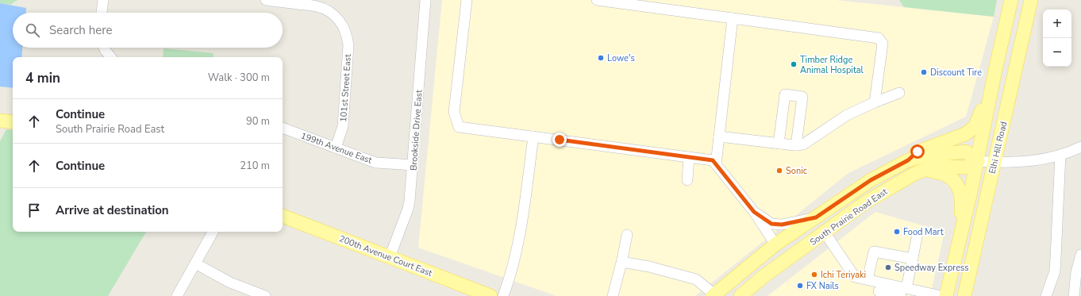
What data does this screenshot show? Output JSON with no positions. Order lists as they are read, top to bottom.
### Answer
{
  "streets": {
    "main road": ["Elhi Hill Road", "South Prairie Road East", "200th Avenue Court East"],
    "street": ["101st Street East", "Brookside Drive East", "199th Avenue East"]
  },
  "crossings": [
    ["101st Street East", "199th Avenue East"],
    ["Brookside Drive East", "199th Avenue East"],
    ["Brookside Drive East", "200th Avenue Court East"],
    ["Elhi Hill Road", "South Prairie Road East"]
  ],
  "places": [
    "Lowe's",
    "Timber Ridge Animal Hospital",
    "Discount Tire",
    "Sonic",
    "Food Mart",
    "Speedway Express",
    "Ichi Teriyaki",
    "FX Nails"
  ],
  "page": {
    "map_buttons": ["+", "−"],
    "search": "Search here",
    "heading": ["4 min", "Walk · 300 m"],
    "list": [
      ["Continue", "South Prairie Road East", "90 m"],
      ["Continue", "210 m"],
      "Arrive at destination"
    ]
  }
}
